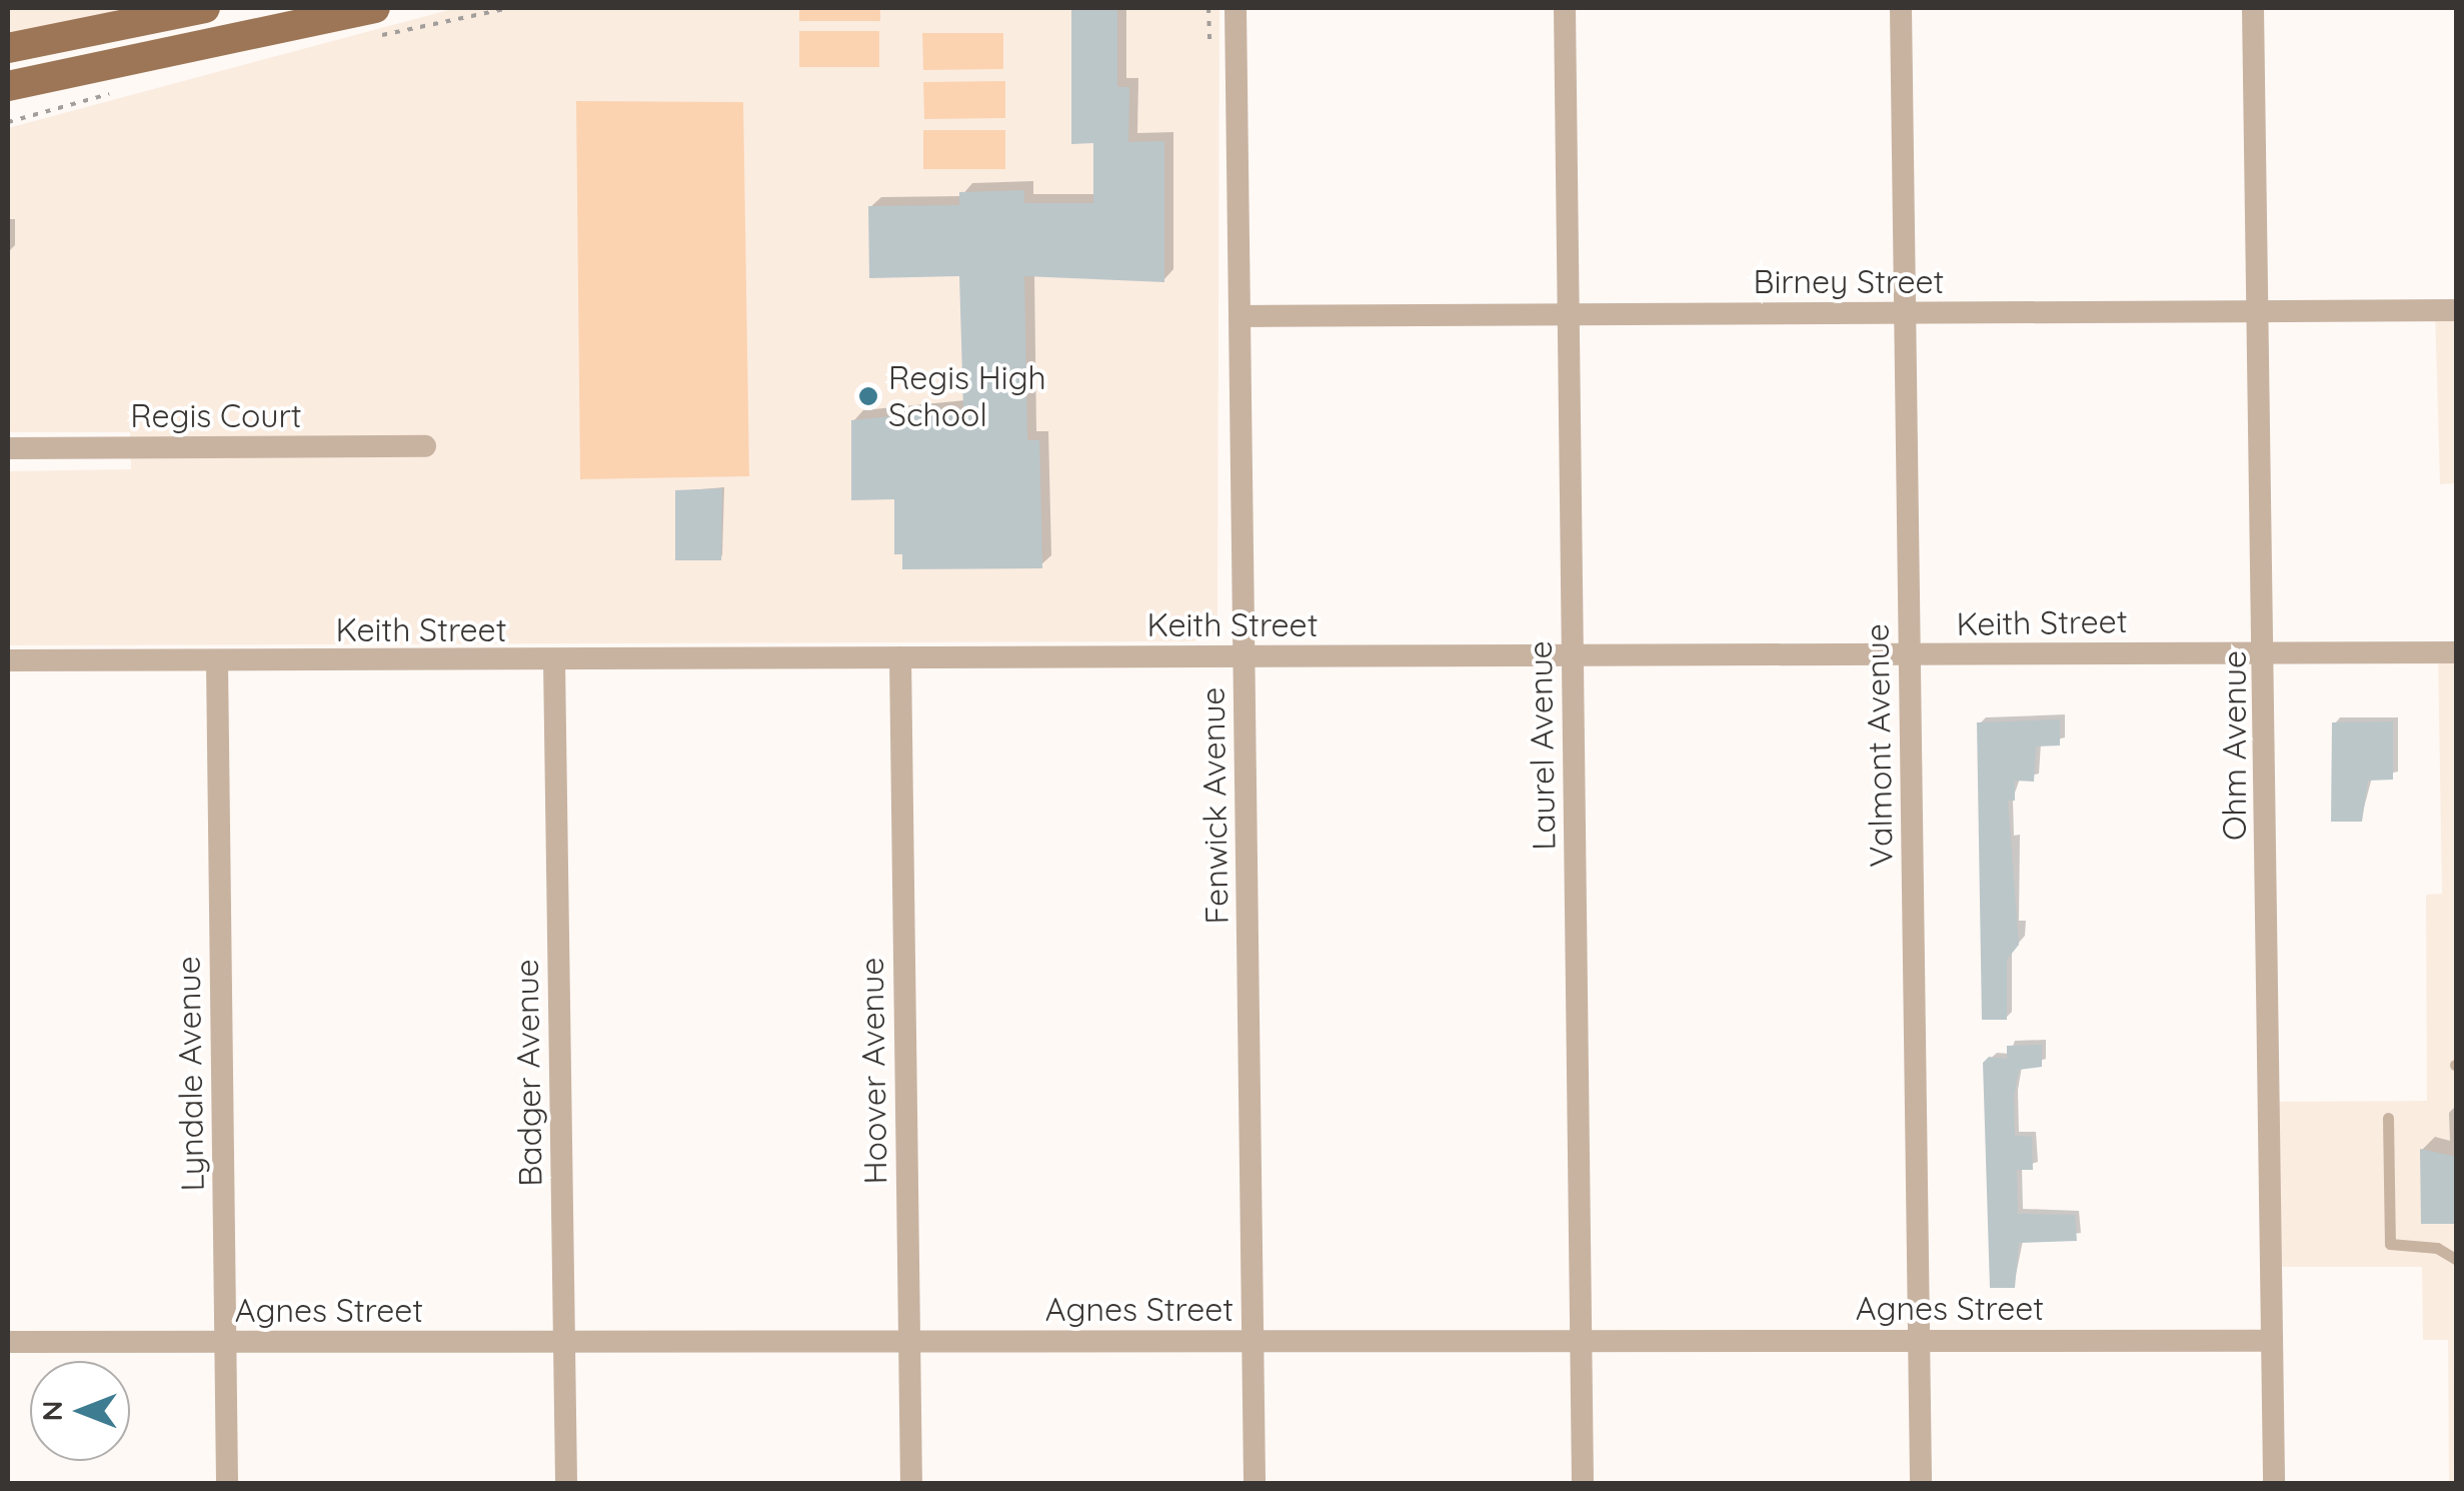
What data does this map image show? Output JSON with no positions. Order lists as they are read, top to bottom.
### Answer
{
  "streets": {
    "street": [
      "Birney Street",
      "Regis Court",
      "Keith Street",
      "Laurel Avenue",
      "Valmont Avenue",
      "Ohm Avenue",
      "Fenwick Avenue",
      "Hoover Avenue",
      "Badger Avenue",
      "Lyndale Avenue",
      "Agnes Street"
    ]
  },
  "crossings": [
    ["Birney Street", "Laurel Avenue"],
    ["Birney Street", "Valmont Avenue"],
    ["Birney Street", "Ohm Avenue"],
    ["Birney Street", "Fenwick Avenue"],
    ["Keith Street", "Laurel Avenue"],
    ["Keith Street", "Valmont Avenue"],
    ["Keith Street", "Ohm Avenue"],
    ["Keith Street", "Fenwick Avenue"],
    ["Keith Street", "Hoover Avenue"],
    ["Keith Street", "Badger Avenue"],
    ["Keith Street", "Lyndale Avenue"],
    ["Laurel Avenue", "Agnes Street"],
    ["Valmont Avenue", "Agnes Street"],
    ["Ohm Avenue", "Agnes Street"],
    ["Fenwick Avenue", "Agnes Street"],
    ["Hoover Avenue", "Agnes Street"],
    ["Badger Avenue", "Agnes Street"],
    ["Lyndale Avenue", "Agnes Street"]
  ],
  "places": ["Regis High School"],
  "north": "left"
}
